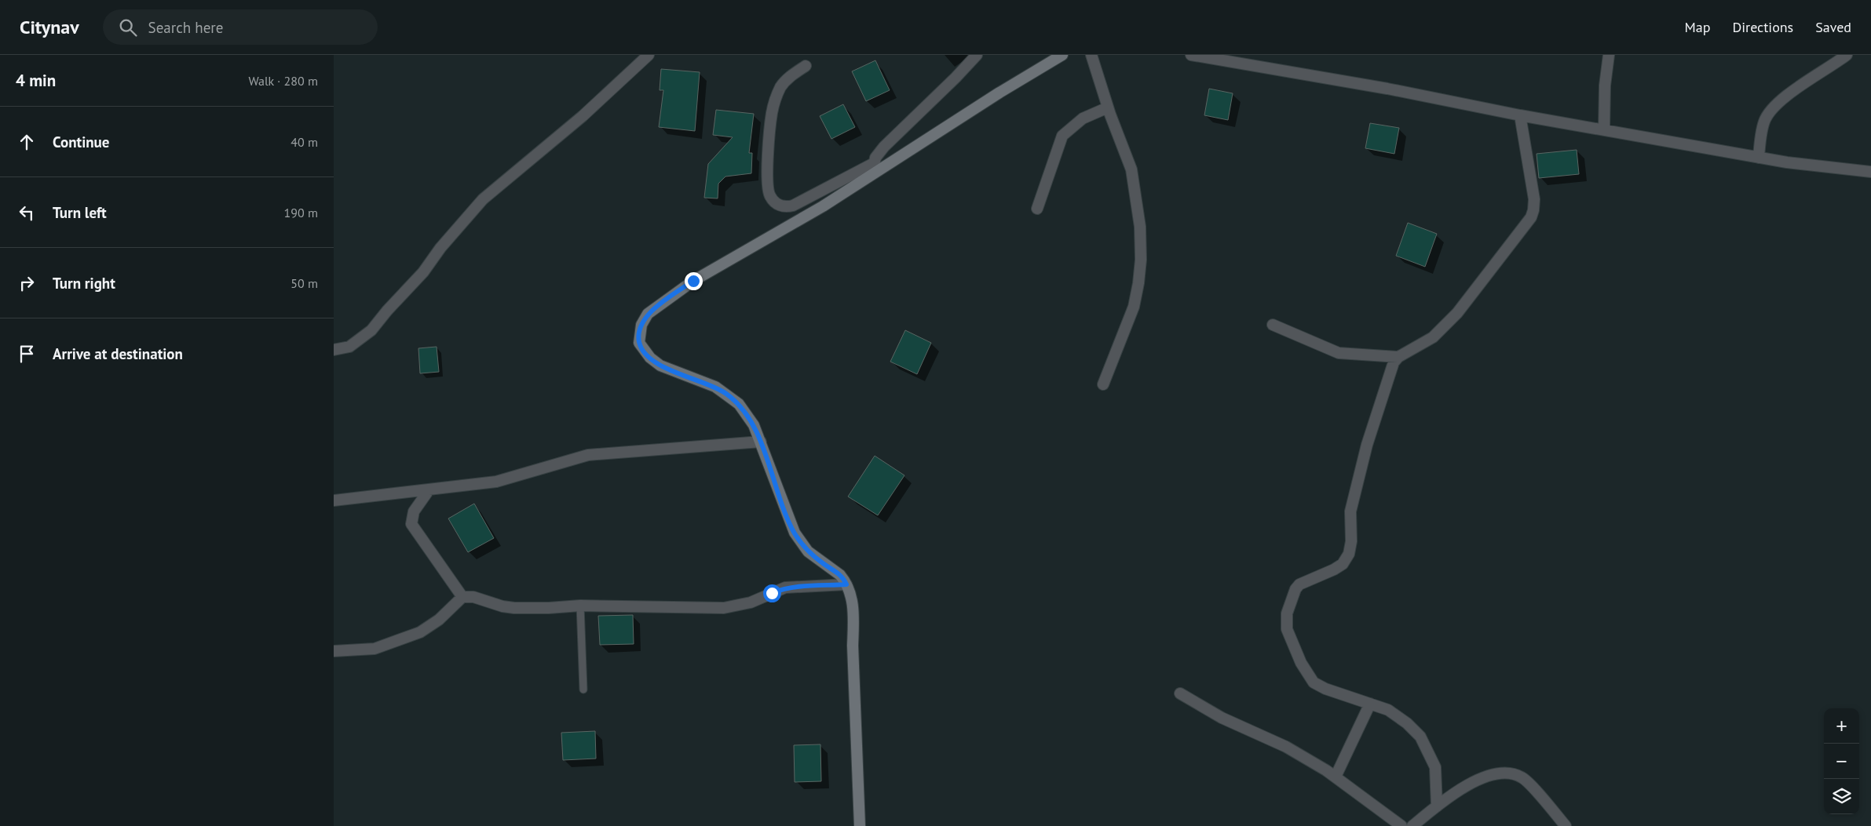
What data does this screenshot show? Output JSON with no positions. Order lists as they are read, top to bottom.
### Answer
{
  "page": {
    "header": "Citynav",
    "search": "Search here",
    "nav": ["Map", "Directions", "Saved"],
    "heading": ["4 min", "Walk · 280 m"],
    "list": [
      ["Continue", "40 m"],
      ["Turn left", "190 m"],
      ["Turn right", "50 m"],
      "Arrive at destination"
    ],
    "map_buttons": ["+", "−"]
  }
}
